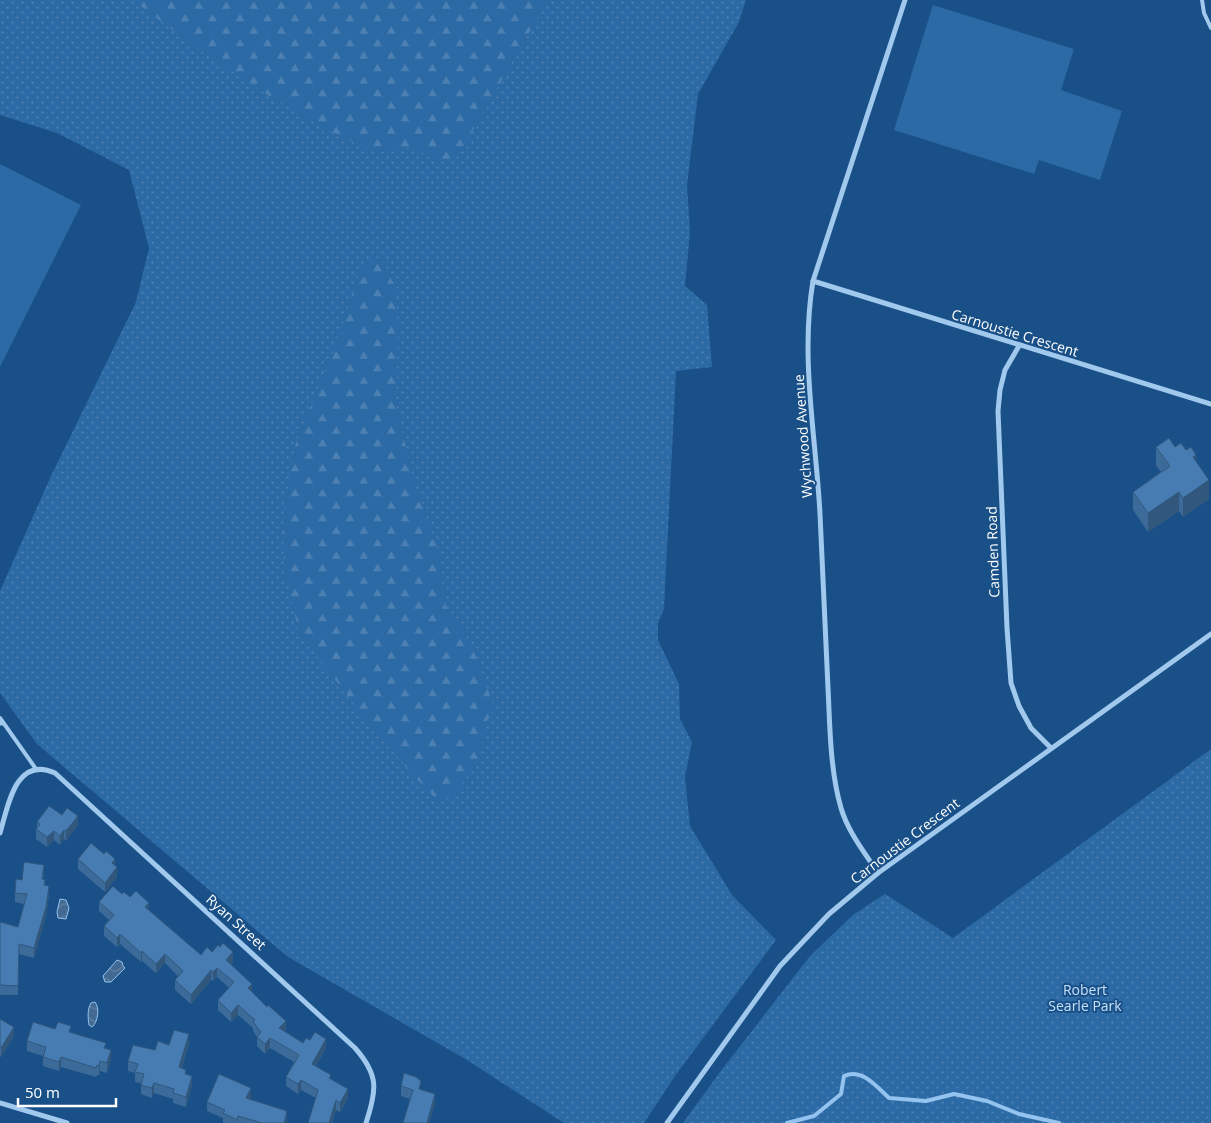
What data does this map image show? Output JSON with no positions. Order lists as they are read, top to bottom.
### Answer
{
  "streets": {
    "street": [
      "Carnoustie Crescent",
      "Wychwood Avenue",
      "Camden Road",
      "Ryan Street"
    ]
  },
  "crossings": [
    ["Carnoustie Crescent", "Wychwood Avenue"],
    ["Carnoustie Crescent", "Camden Road"]
  ],
  "parks": ["Robert Searle Park"],
  "scale_bar": "50 m"
}
